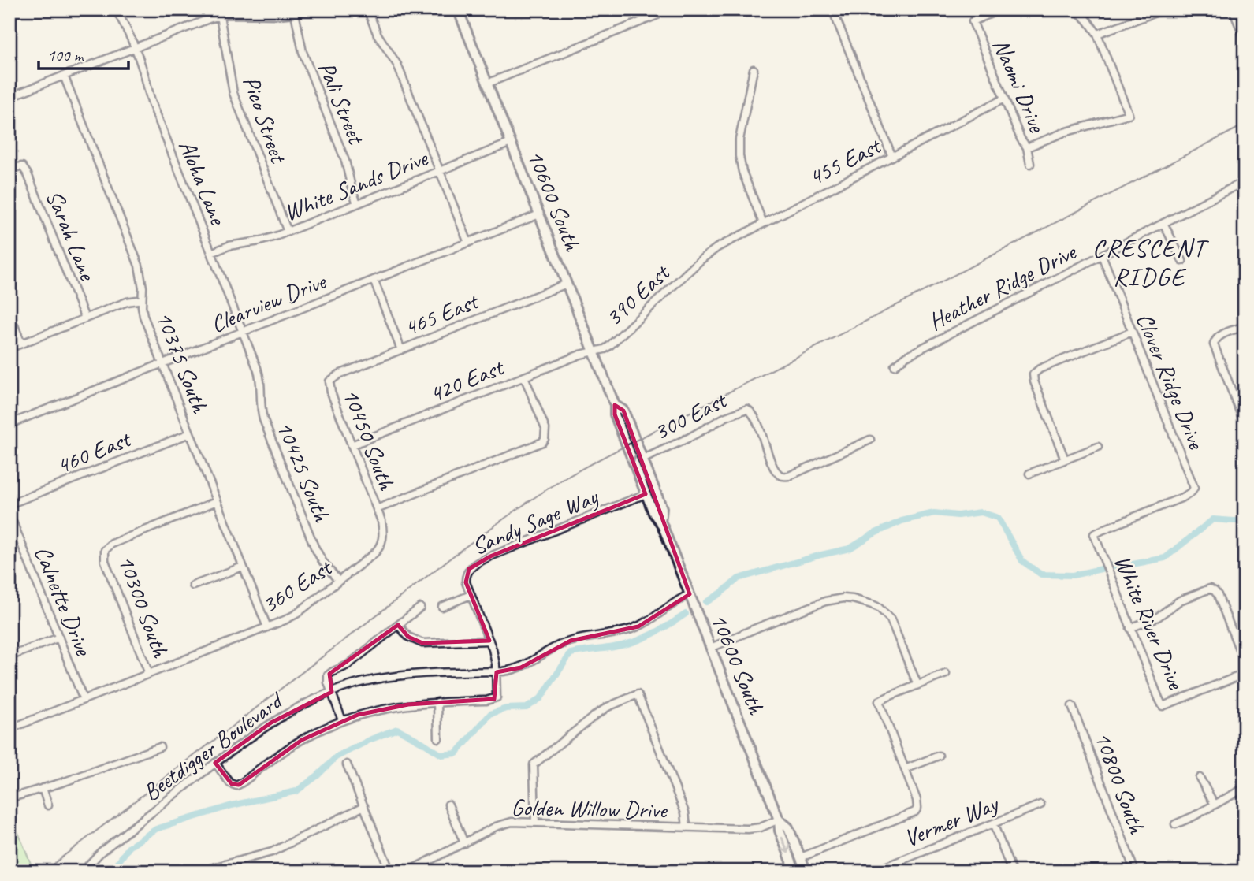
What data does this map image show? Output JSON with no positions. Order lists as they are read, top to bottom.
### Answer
{
  "streets": {
    "main road": ["10600 South"],
    "street": [
      "Naomi Drive",
      "Pali Street",
      "Pico Street",
      "455 East",
      "Aloha Lane",
      "White Sands Drive",
      "Sarah Lane",
      "Heather Ridge Drive",
      "390 East",
      "Clearview Drive",
      "465 East",
      "10375 South",
      "420 East",
      "Clover Ridge Drive",
      "300 East",
      "10450 South",
      "460 East",
      "10425 South",
      "Sandy Sage Way",
      "360 East",
      "Calnette Drive",
      "10300 South",
      "White River Drive",
      "Beetdigger Boulevard",
      "10800 South",
      "Golden Willow Drive",
      "Vermer Way"
    ]
  },
  "crossings": [
    ["Naomi Drive", "455 East"],
    ["Pali Street", "White Sands Drive"],
    ["Pico Street", "White Sands Drive"],
    ["455 East", "390 East"],
    ["Aloha Lane", "White Sands Drive"],
    ["Aloha Lane", "Clearview Drive"],
    ["Aloha Lane", "10425 South"],
    ["White Sands Drive", "10600 South"],
    ["10600 South", "390 East"],
    ["10600 South", "Clearview Drive"],
    ["10600 South", "465 East"],
    ["10600 South", "420 East"],
    ["10600 South", "300 East"],
    ["10600 South", "Sandy Sage Way"],
    ["10600 South", "Beetdigger Boulevard"],
    ["10600 South", "Golden Willow Drive"],
    ["Heather Ridge Drive", "Clover Ridge Drive"],
    ["390 East", "420 East"],
    ["Clearview Drive", "10375 South"],
    ["465 East", "10450 South"],
    ["10375 South", "460 East"],
    ["10375 South", "360 East"],
    ["10375 South", "10300 South"],
    ["420 East", "10450 South"],
    ["Clover Ridge Drive", "White River Drive"],
    ["10450 South", "360 East"],
    ["10425 South", "360 East"],
    ["Sandy Sage Way", "Beetdigger Boulevard"],
    ["360 East", "Calnette Drive"],
    ["360 East", "10300 South"]
  ],
  "districts": ["CRESCENT RIDGE"],
  "scale_bar": "100 m"
}
